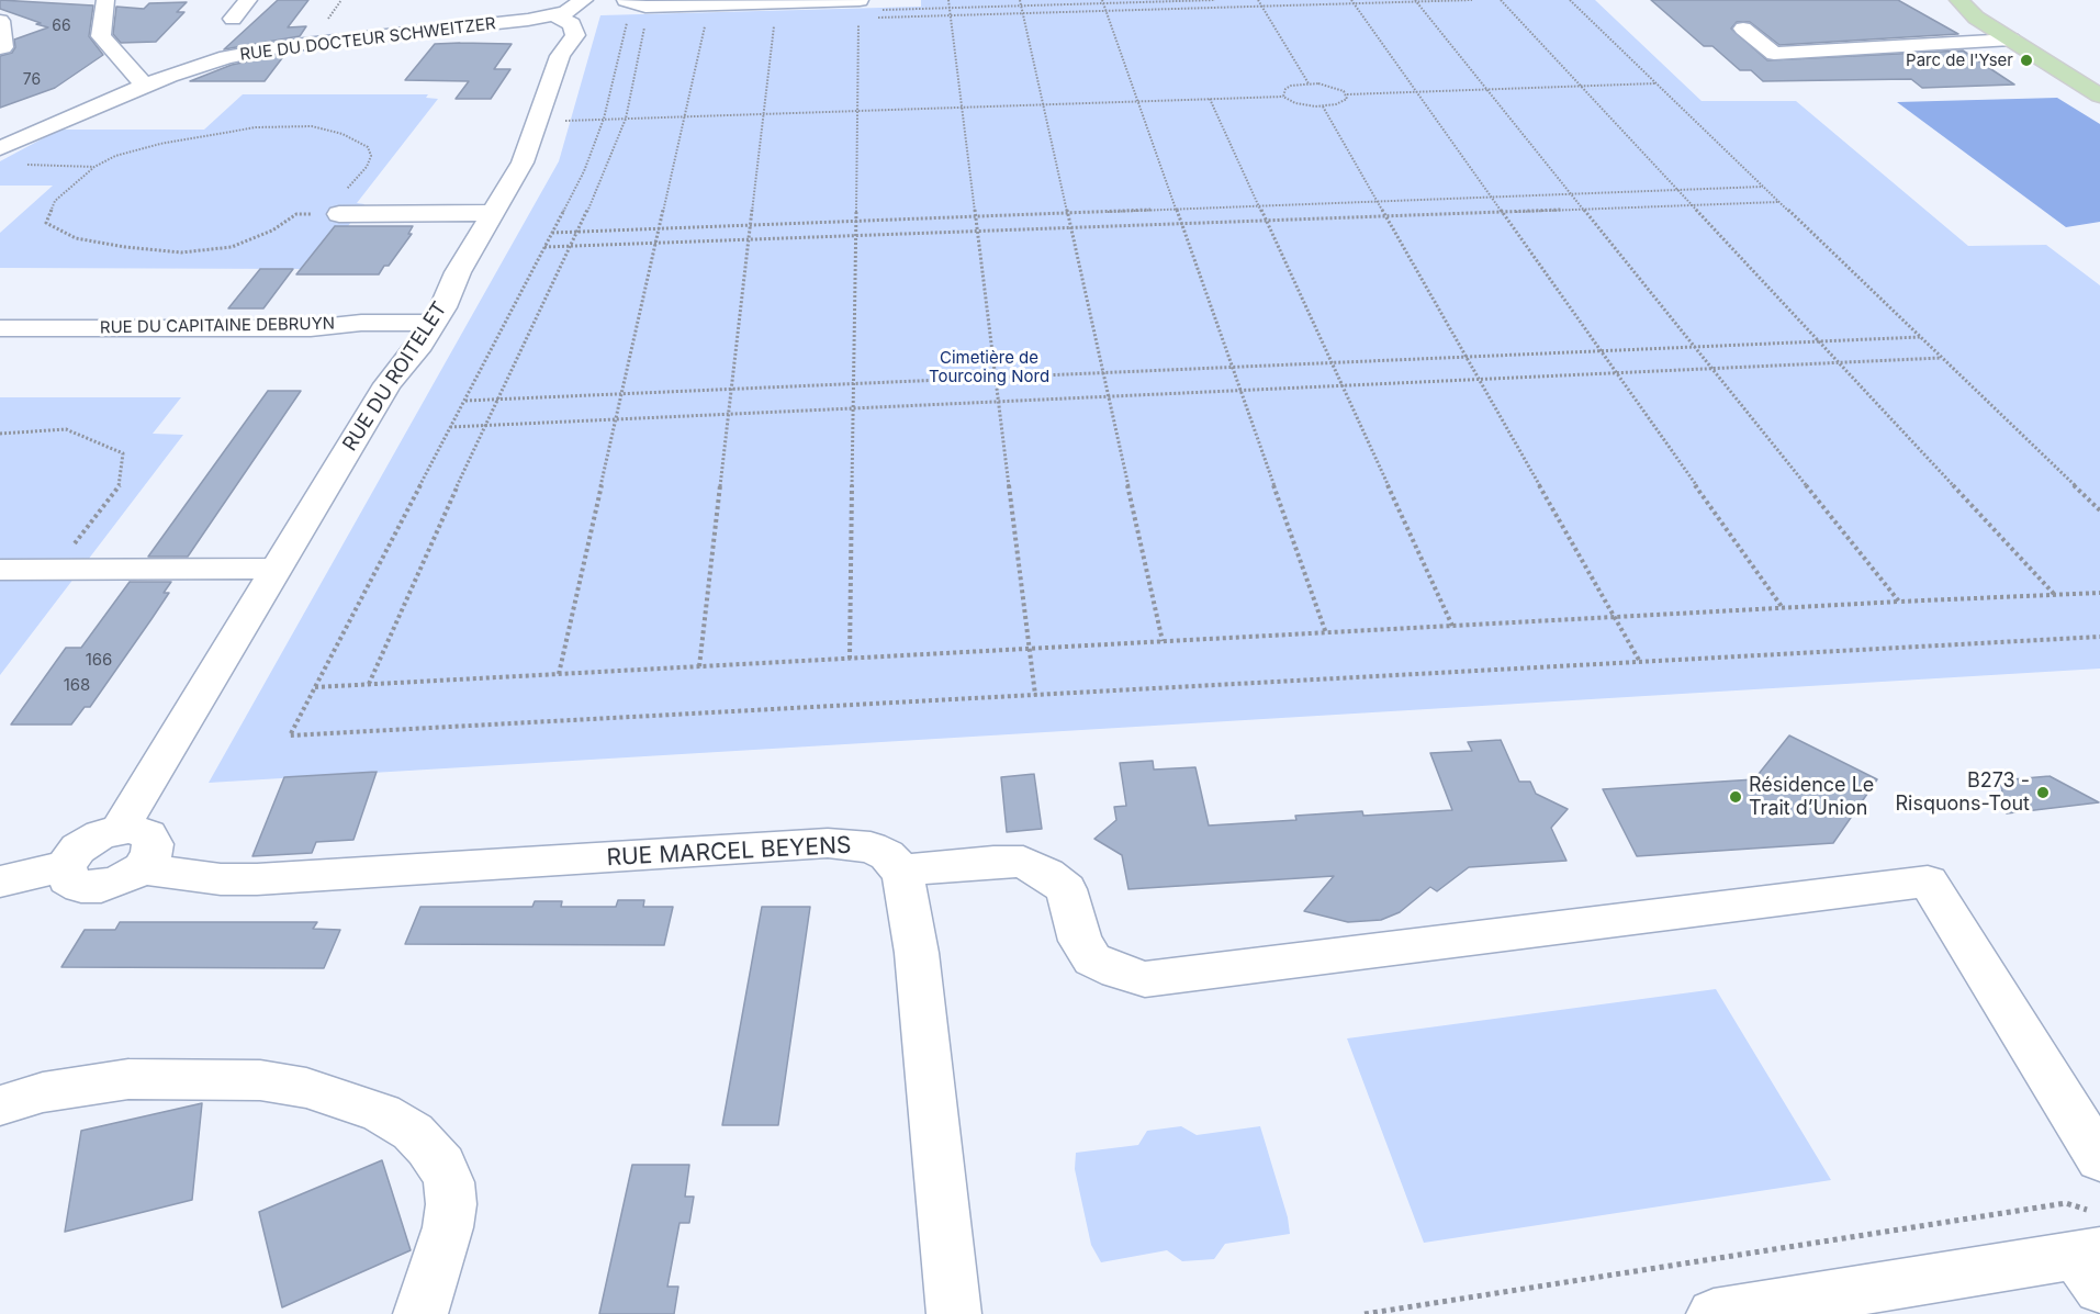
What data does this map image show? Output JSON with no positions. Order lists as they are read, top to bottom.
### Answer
{
  "streets": {
    "street": [
      "RUE DU DOCTEUR SCHWEITZER",
      "RUE DU CAPITAINE DEBRUYN",
      "RUE DU ROITELET",
      "RUE MARCEL BEYENS"
    ]
  },
  "crossings": [
    ["RUE DU DOCTEUR SCHWEITZER", "RUE DU ROITELET"],
    ["RUE DU CAPITAINE DEBRUYN", "RUE DU ROITELET"]
  ],
  "parks": ["Cimetière de Tourcoing Nord"],
  "places": ["Parc de l'Yser", "B273 - Risquons-Tout", "Résidence Le Trait d’Union"],
  "house_numbers": [
    "66",
    "76",
    "166",
    "168"
  ]
}
